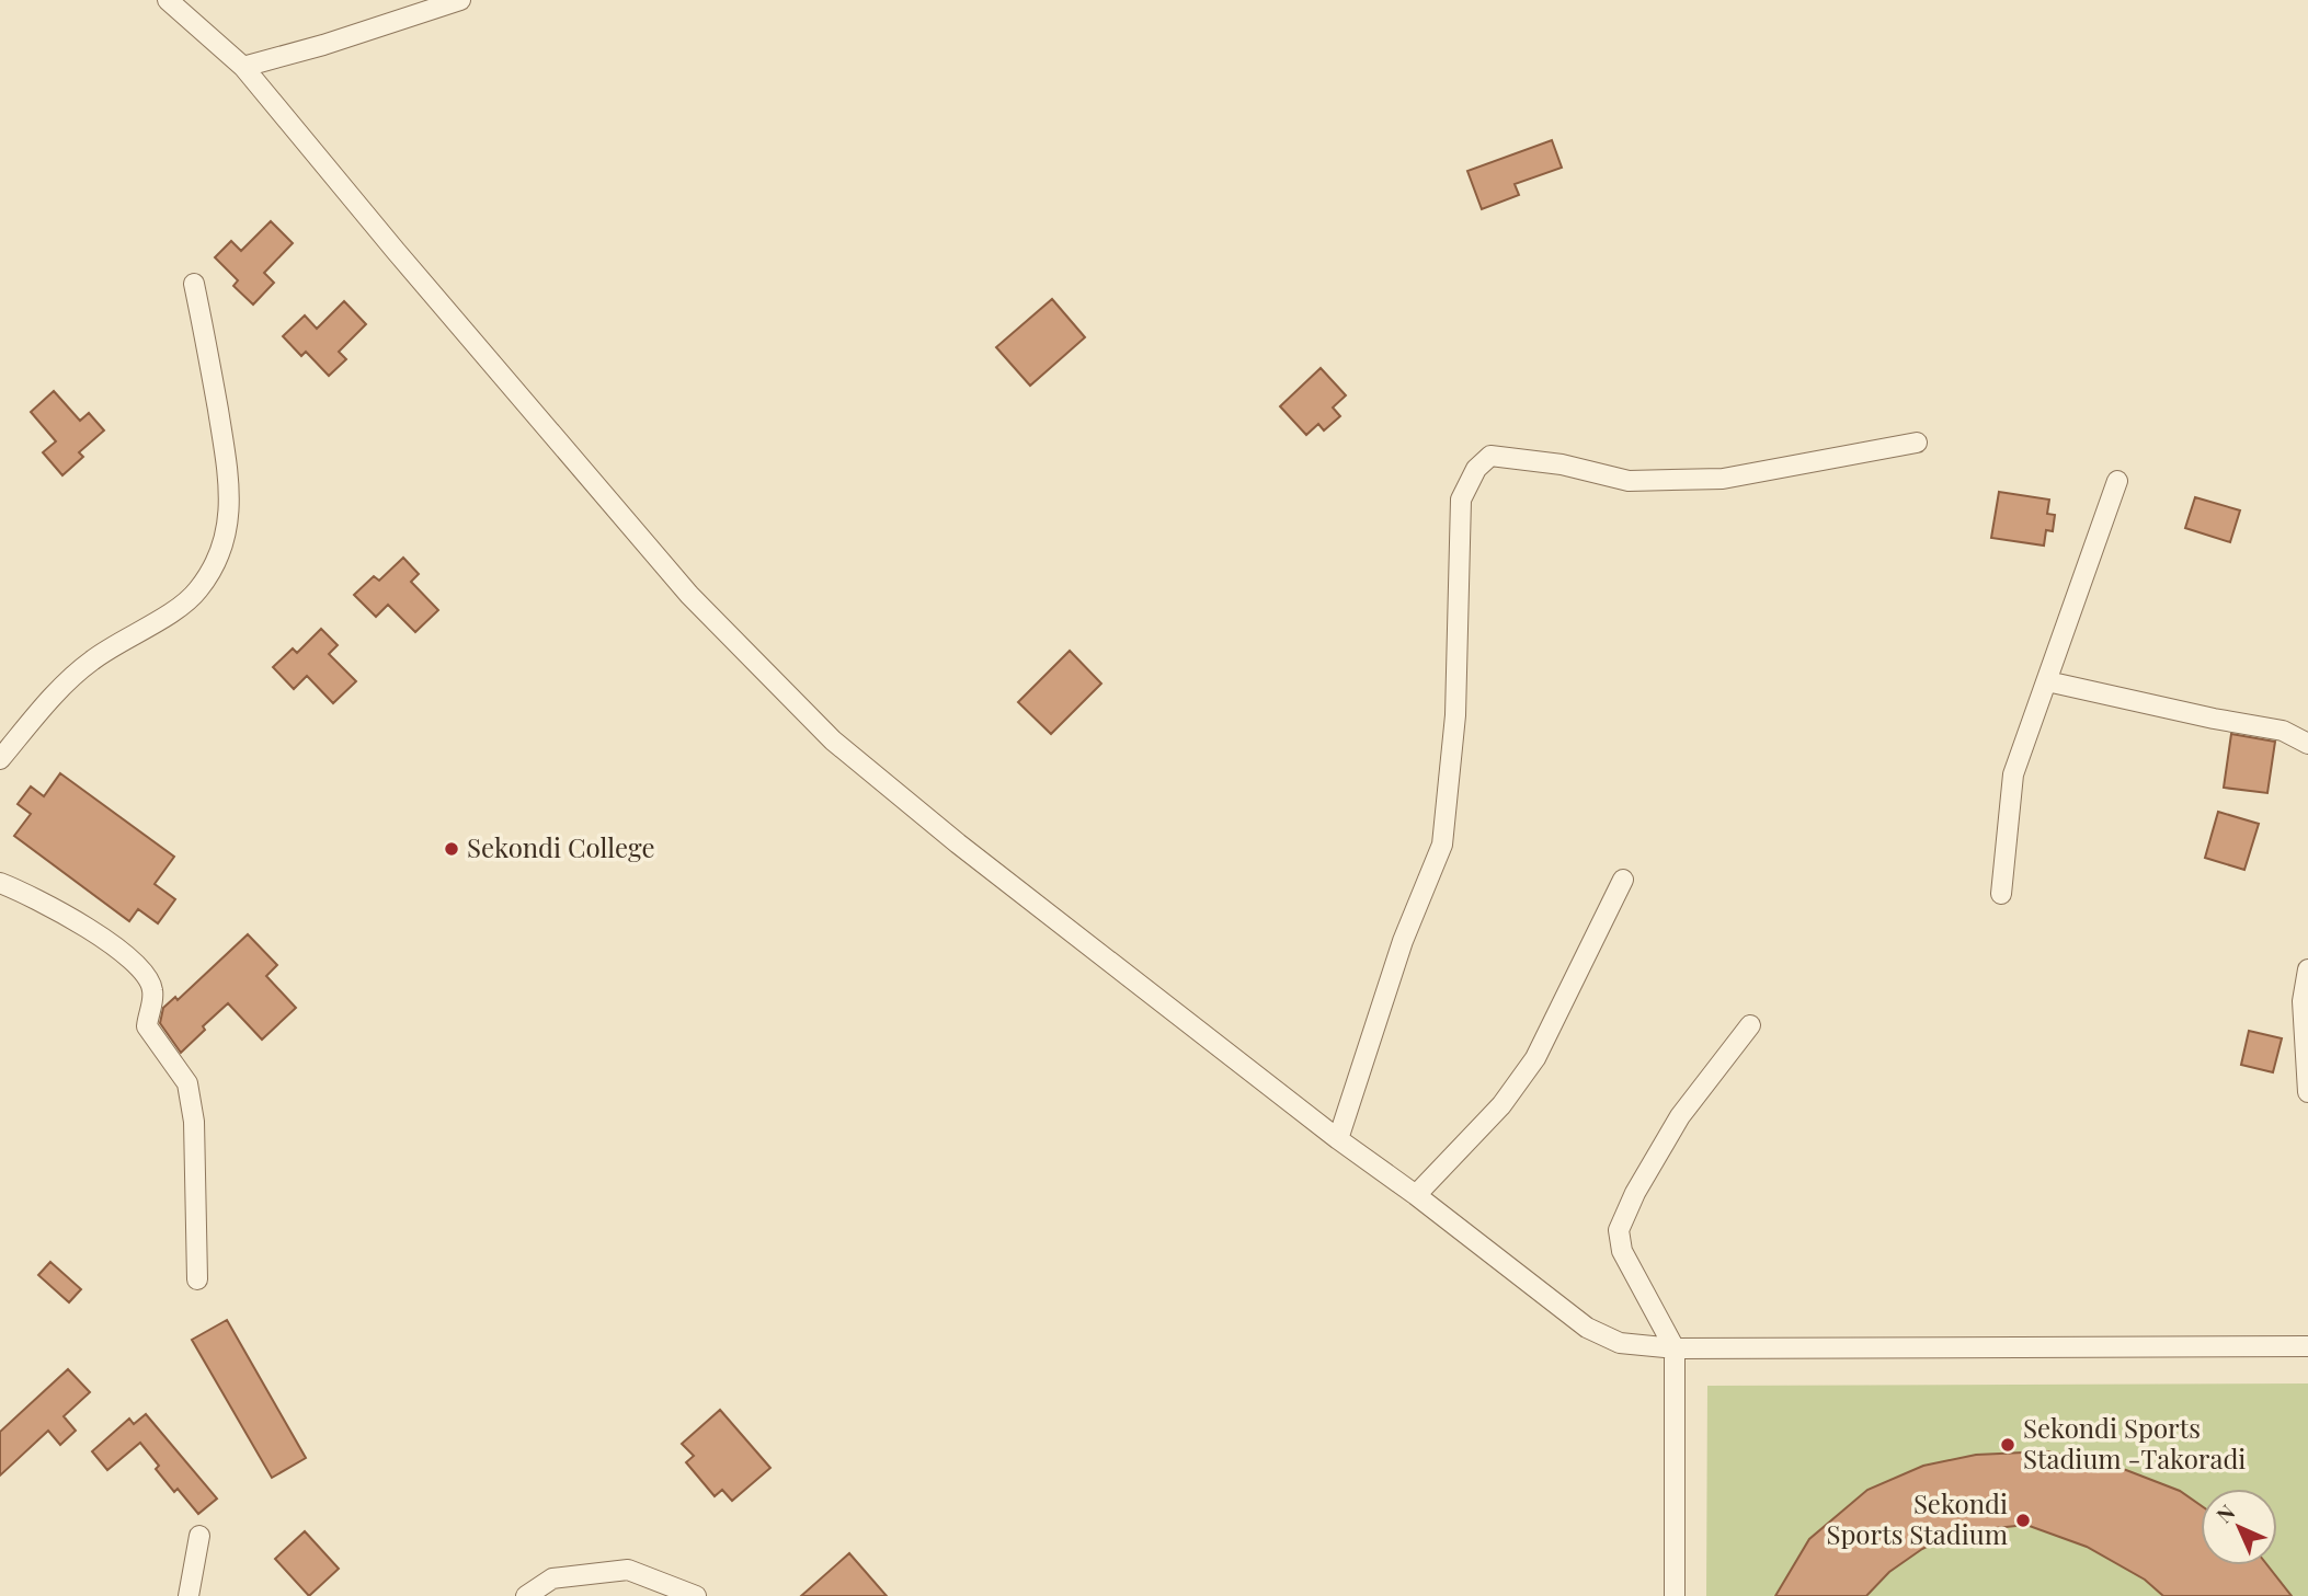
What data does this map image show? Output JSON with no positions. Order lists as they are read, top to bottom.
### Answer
{
  "places": ["Sekondi College", "Sekondi Sports Stadium -Takoradi", "Sekondi Sports Stadium"],
  "north": "top left"
}
